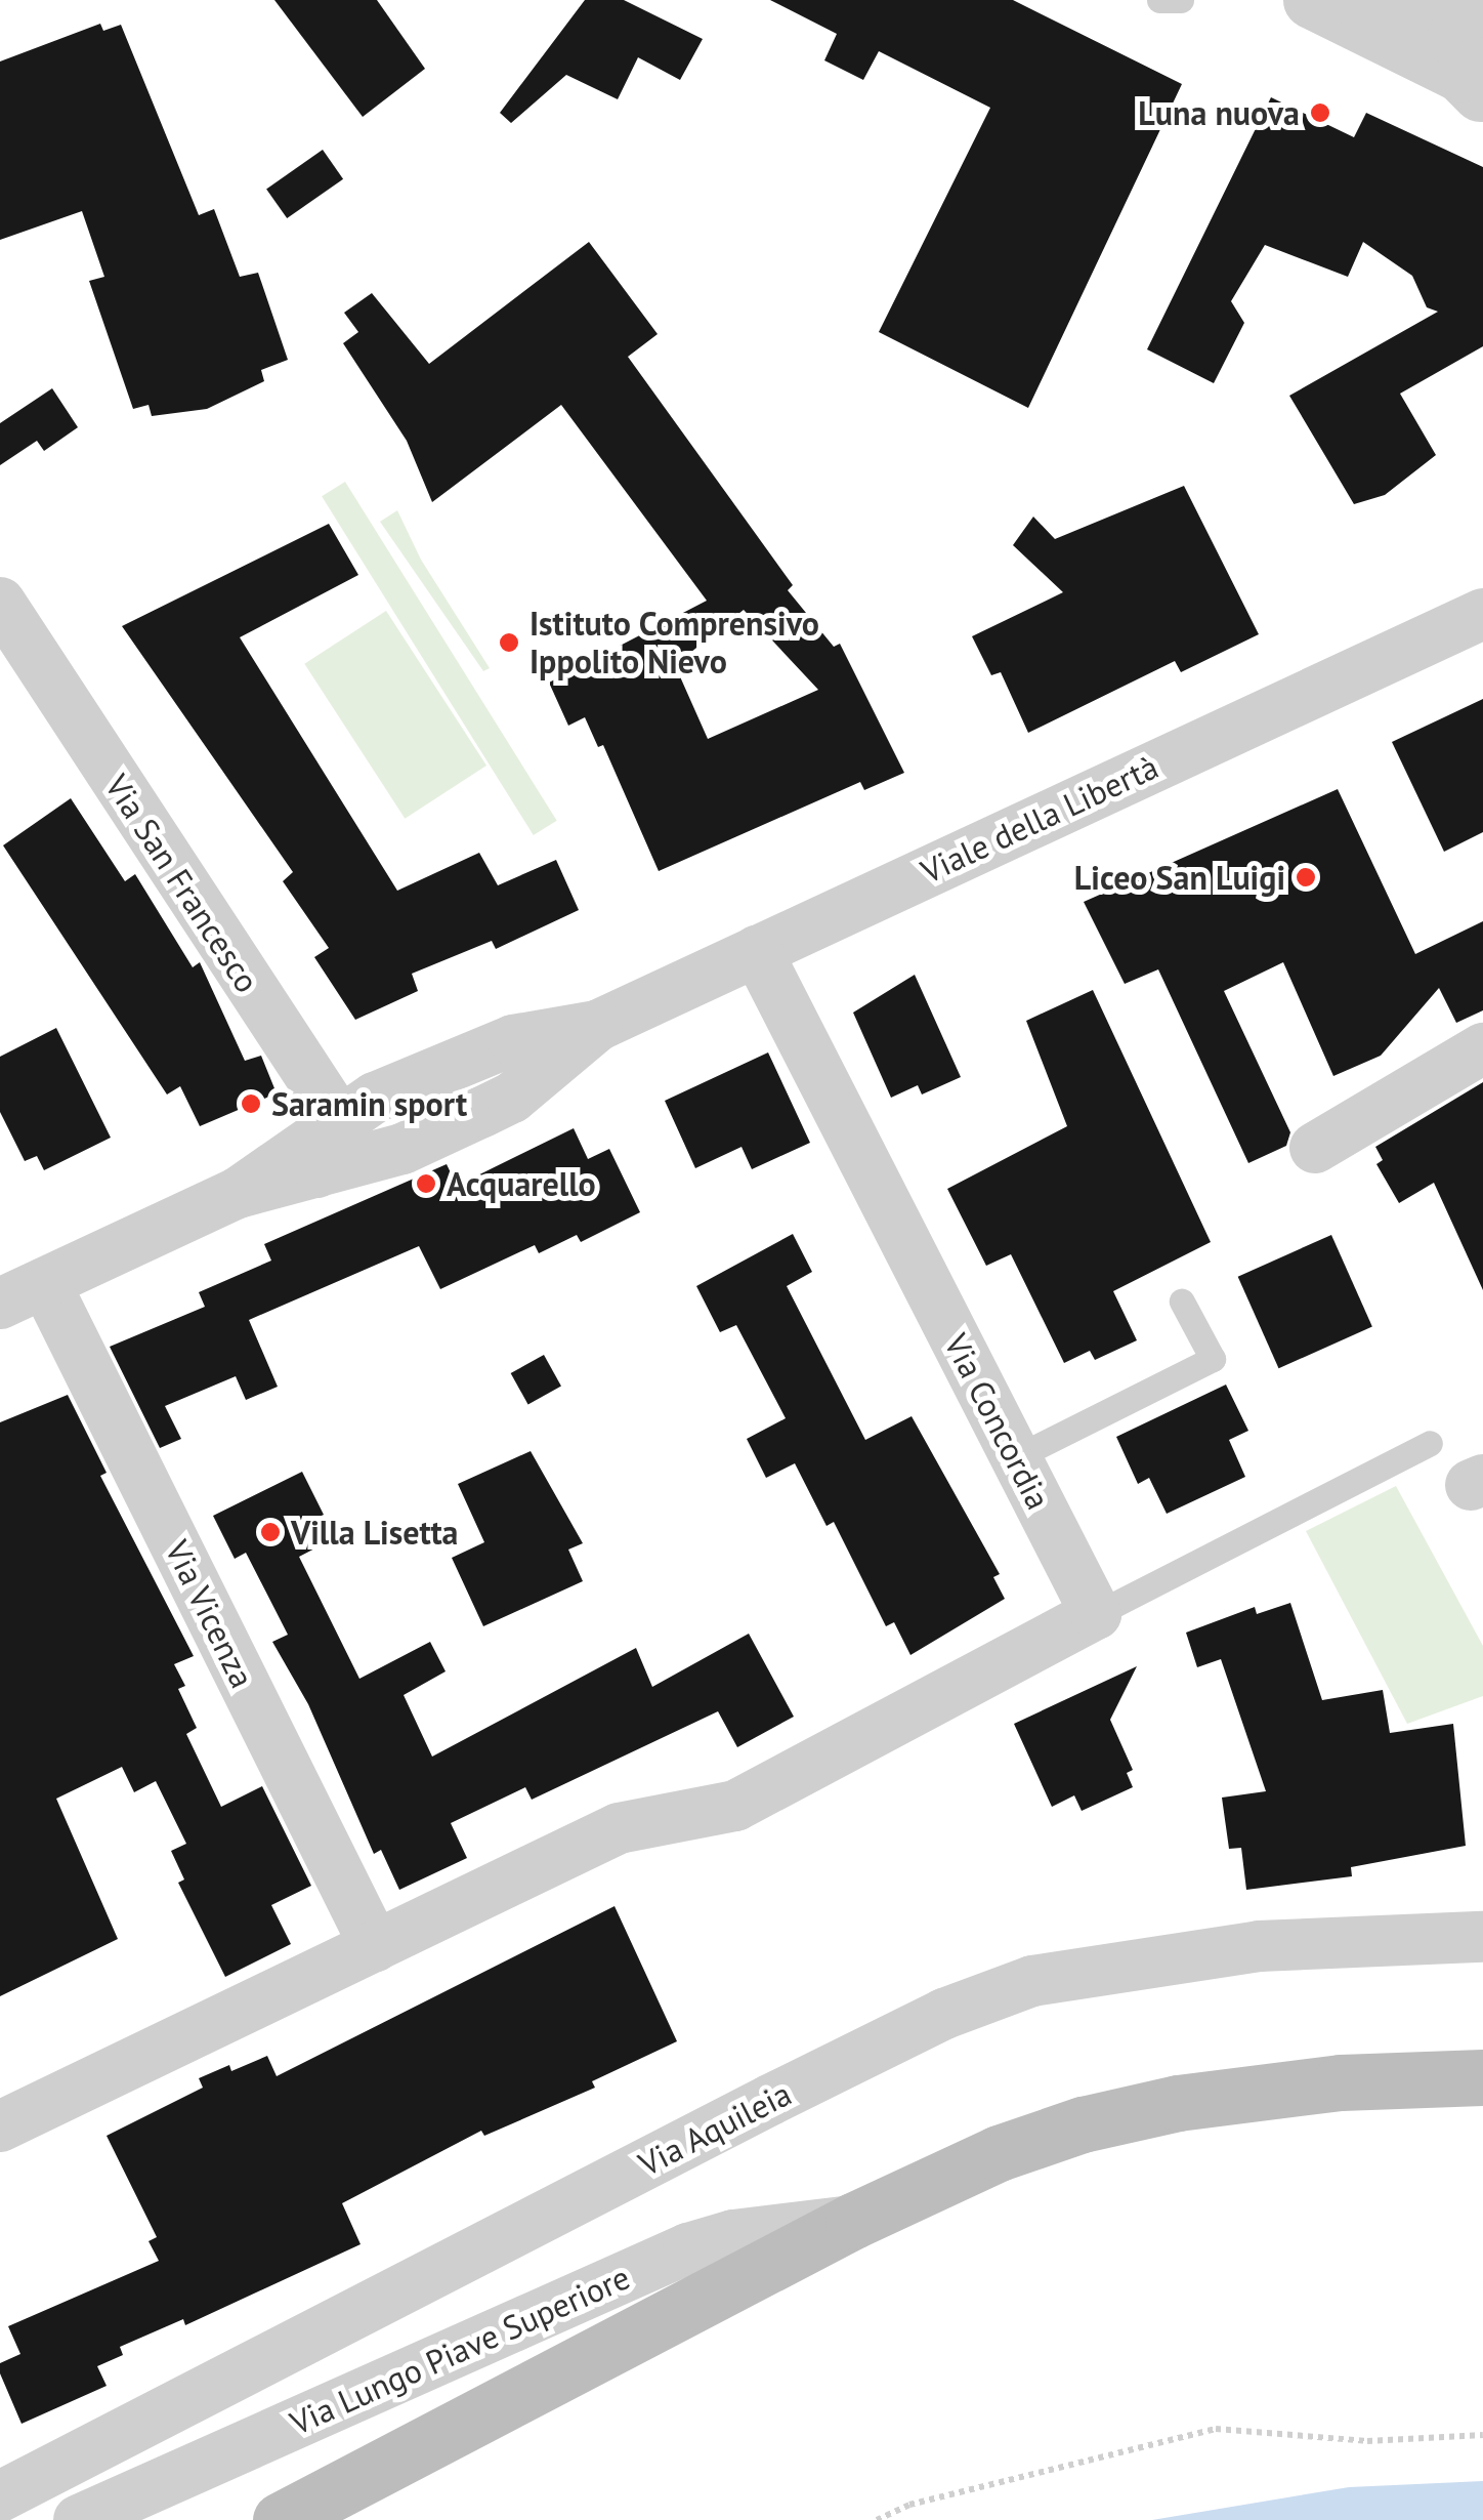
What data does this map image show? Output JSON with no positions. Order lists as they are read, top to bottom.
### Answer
{
  "streets": {
    "main road": ["Via Lungo Piave Superiore"],
    "street": [
      "Viale della Libertà",
      "Via San Francesco",
      "Via Concordia",
      "Via Vicenza",
      "Via Aquileia"
    ]
  },
  "crossings": [
    ["Viale della Libertà", "Via San Francesco"],
    ["Viale della Libertà", "Via Concordia"],
    ["Viale della Libertà", "Via Vicenza"]
  ],
  "places": [
    "Luna nuova",
    "Istituto Comprensivo Ippolito Nievo",
    "Liceo San Luigi",
    "Saramin sport",
    "Acquarello",
    "Villa Lisetta"
  ]
}
